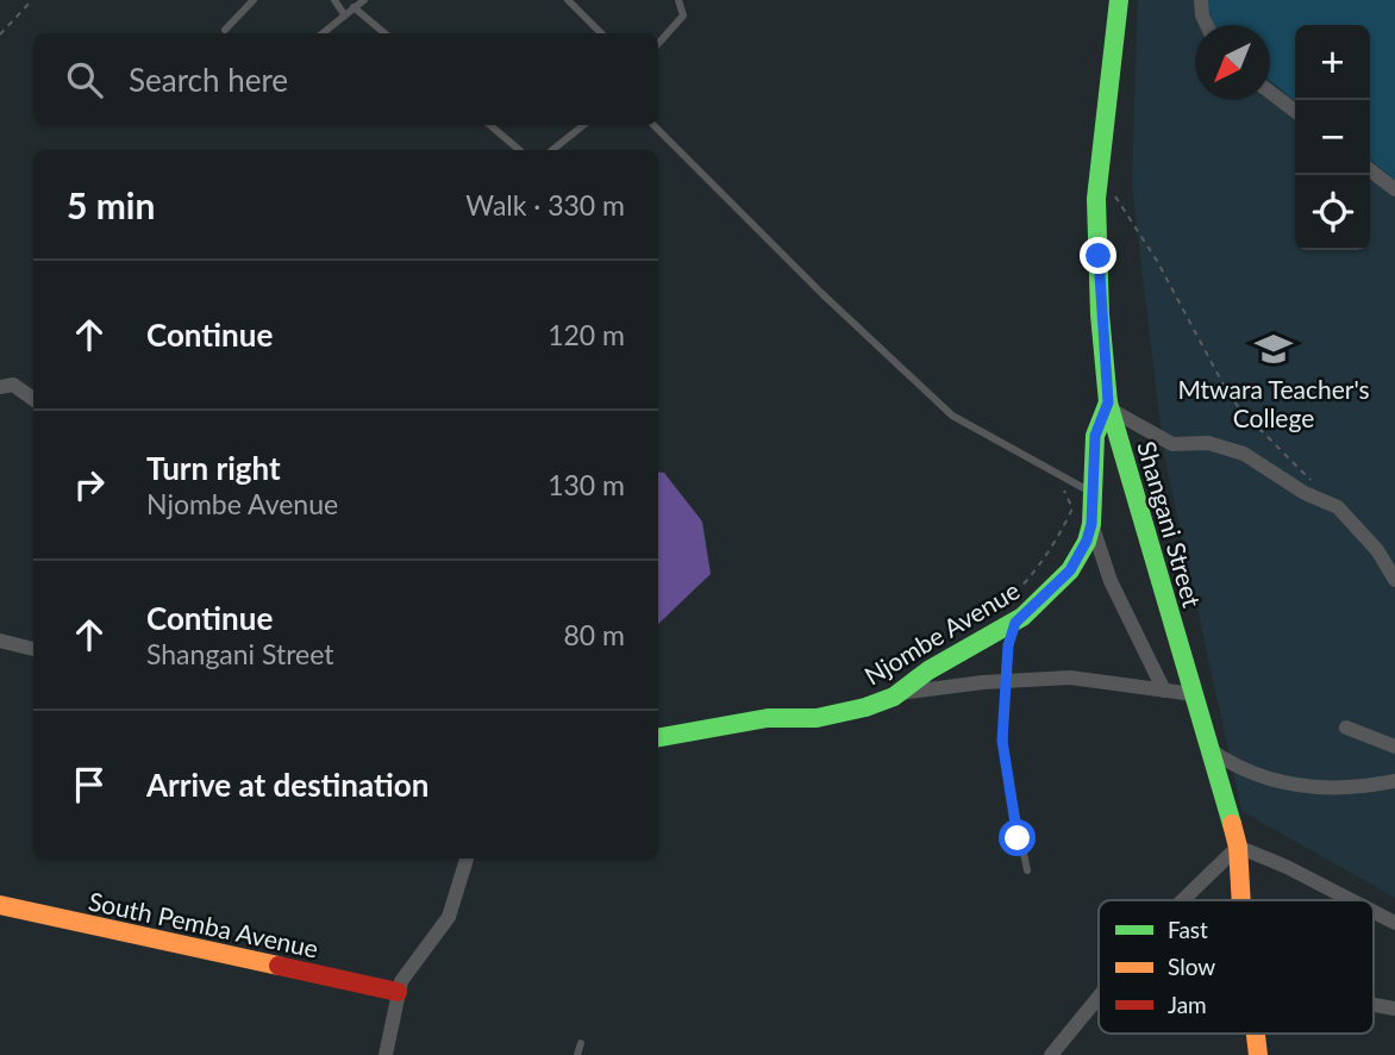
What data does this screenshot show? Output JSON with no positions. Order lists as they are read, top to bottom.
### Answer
{
  "streets": {
    "street": ["Shangani Street", "Njombe Avenue", "South Pemba Avenue"]
  },
  "crossings": [
    ["Shangani Street", "Njombe Avenue"]
  ],
  "places": {
    "school or university": ["Mtwara Teacher's College"]
  },
  "legend": ["Fast", "Slow", "Jam"],
  "north": "bottom left",
  "page": {
    "map_buttons": ["+", "−"],
    "search": "Search here",
    "heading": ["5 min", "Walk · 330 m"],
    "list": [
      ["Continue", "120 m"],
      ["Turn right", "Njombe Avenue", "130 m"],
      ["Continue", "Shangani Street", "80 m"],
      "Arrive at destination"
    ]
  }
}
